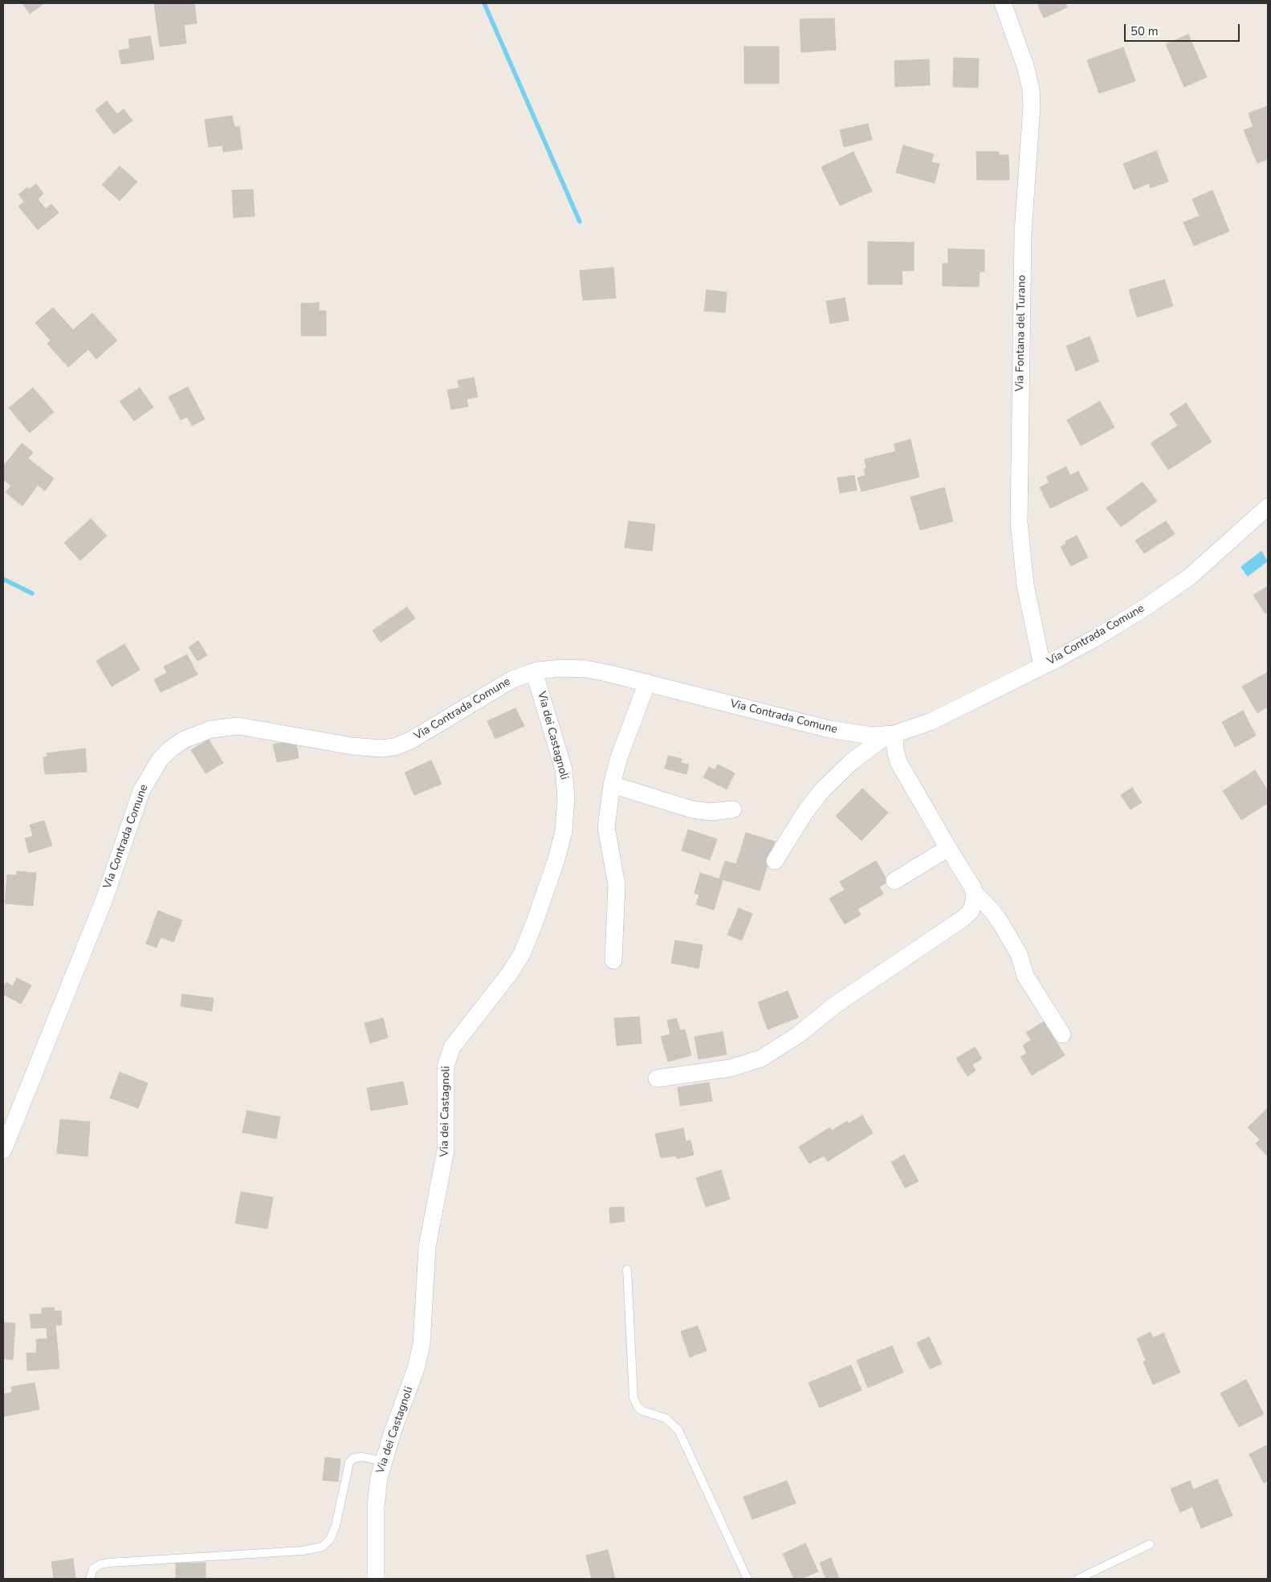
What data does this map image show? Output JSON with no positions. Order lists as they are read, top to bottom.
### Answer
{
  "streets": {
    "street": ["Via Fontana del Turano", "Via Contrada Comune", "Via dei Castagnoli"]
  },
  "crossings": [
    ["Via Fontana del Turano", "Via Contrada Comune"],
    ["Via Contrada Comune", "Via dei Castagnoli"]
  ],
  "scale_bar": "50 m"
}
